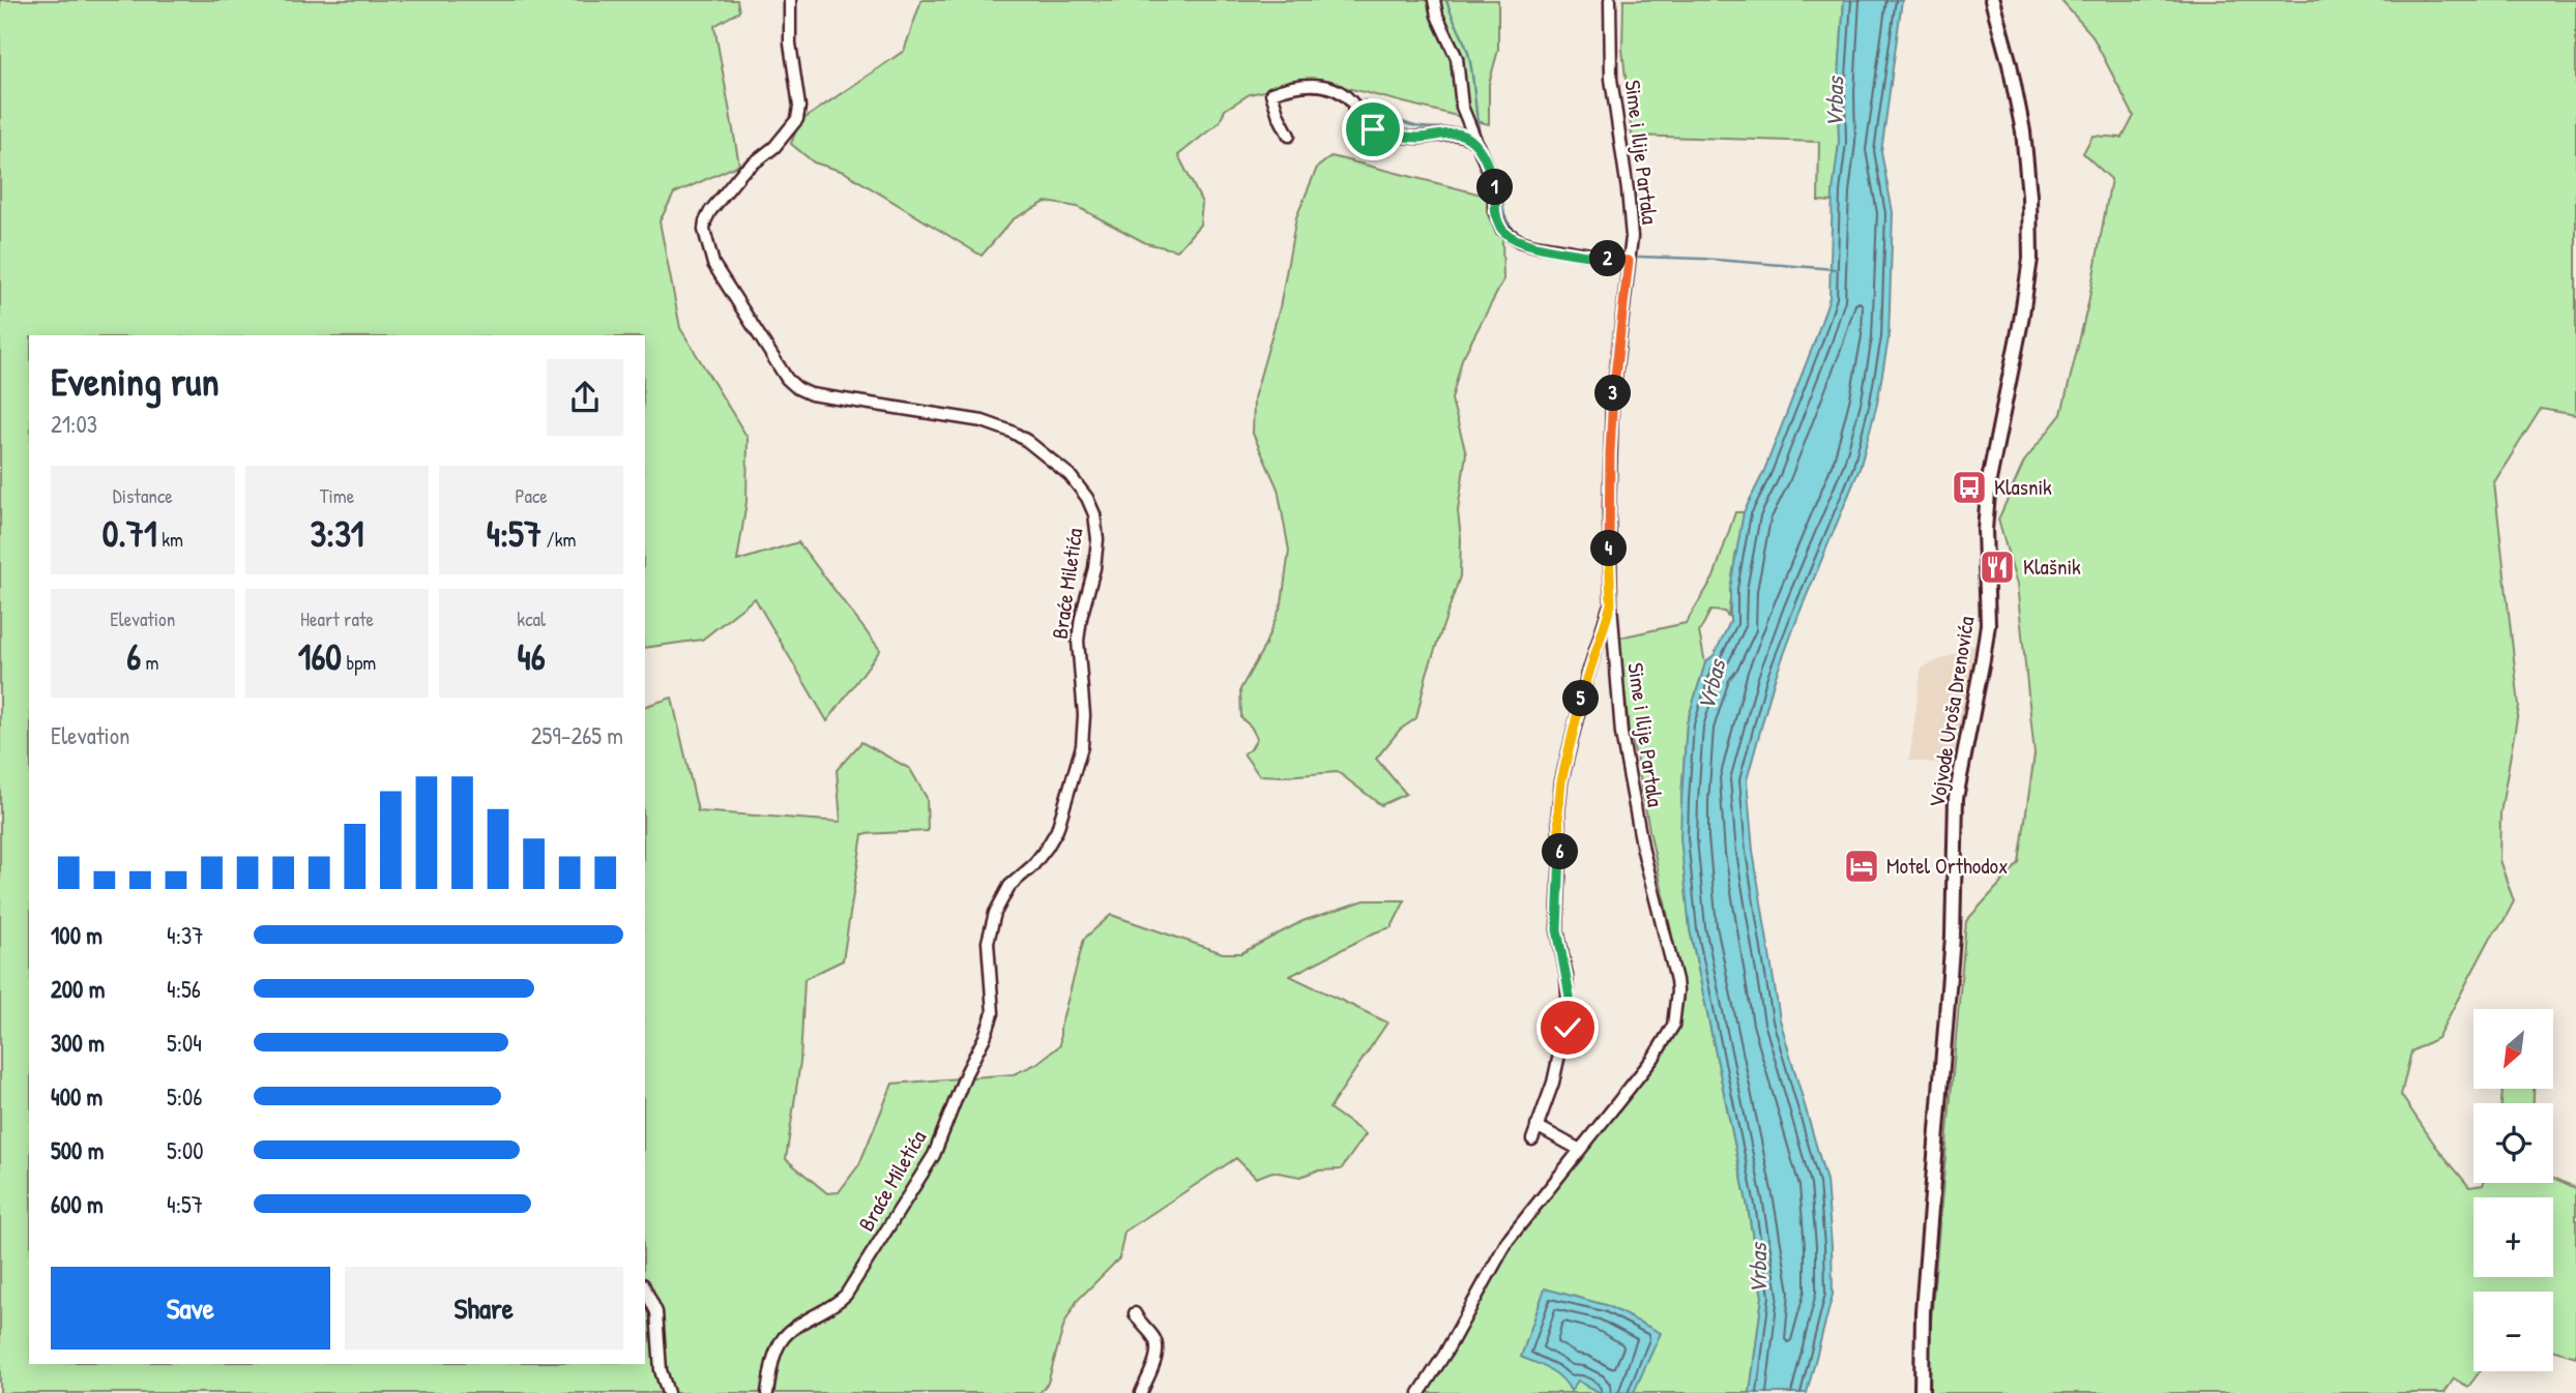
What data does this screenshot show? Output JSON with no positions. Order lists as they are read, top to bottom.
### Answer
{
  "streets": {
    "main road": ["Vojvode Uroša Drenovića"],
    "street": ["Sime i Ilije Partala", "Braće Miletića"]
  },
  "water": ["Vrbas"],
  "places": {
    "bus stop": ["Klasnik"],
    "restaurant": ["Klašnik"],
    "hotel": ["Motel Orthodox"]
  },
  "north": "bottom left",
  "page": {
    "pins": [
      "1",
      "2",
      "3",
      "4",
      "5",
      "6"
    ],
    "heading": ["Evening run", "21:03"],
    "stats": [
      ["Distance", "0.71 km"],
      ["Time", "3:31"],
      ["Pace", "4:57 /km"],
      ["Elevation", "6 m"],
      ["Heart rate", "160 bpm"],
      ["kcal", "46"]
    ],
    "chart": ["Elevation", "259–265 m"],
    "list": [
      {
        "name": "100 m",
        "note": "4:37"
      },
      {
        "name": "200 m",
        "note": "4:56"
      },
      {
        "name": "300 m",
        "note": "5:04"
      },
      {
        "name": "400 m",
        "note": "5:06"
      },
      {
        "name": "500 m",
        "note": "5:00"
      },
      {
        "name": "600 m",
        "note": "4:57"
      }
    ],
    "map_buttons": ["+", "−"],
    "buttons": ["Save", "Share"]
  }
}
